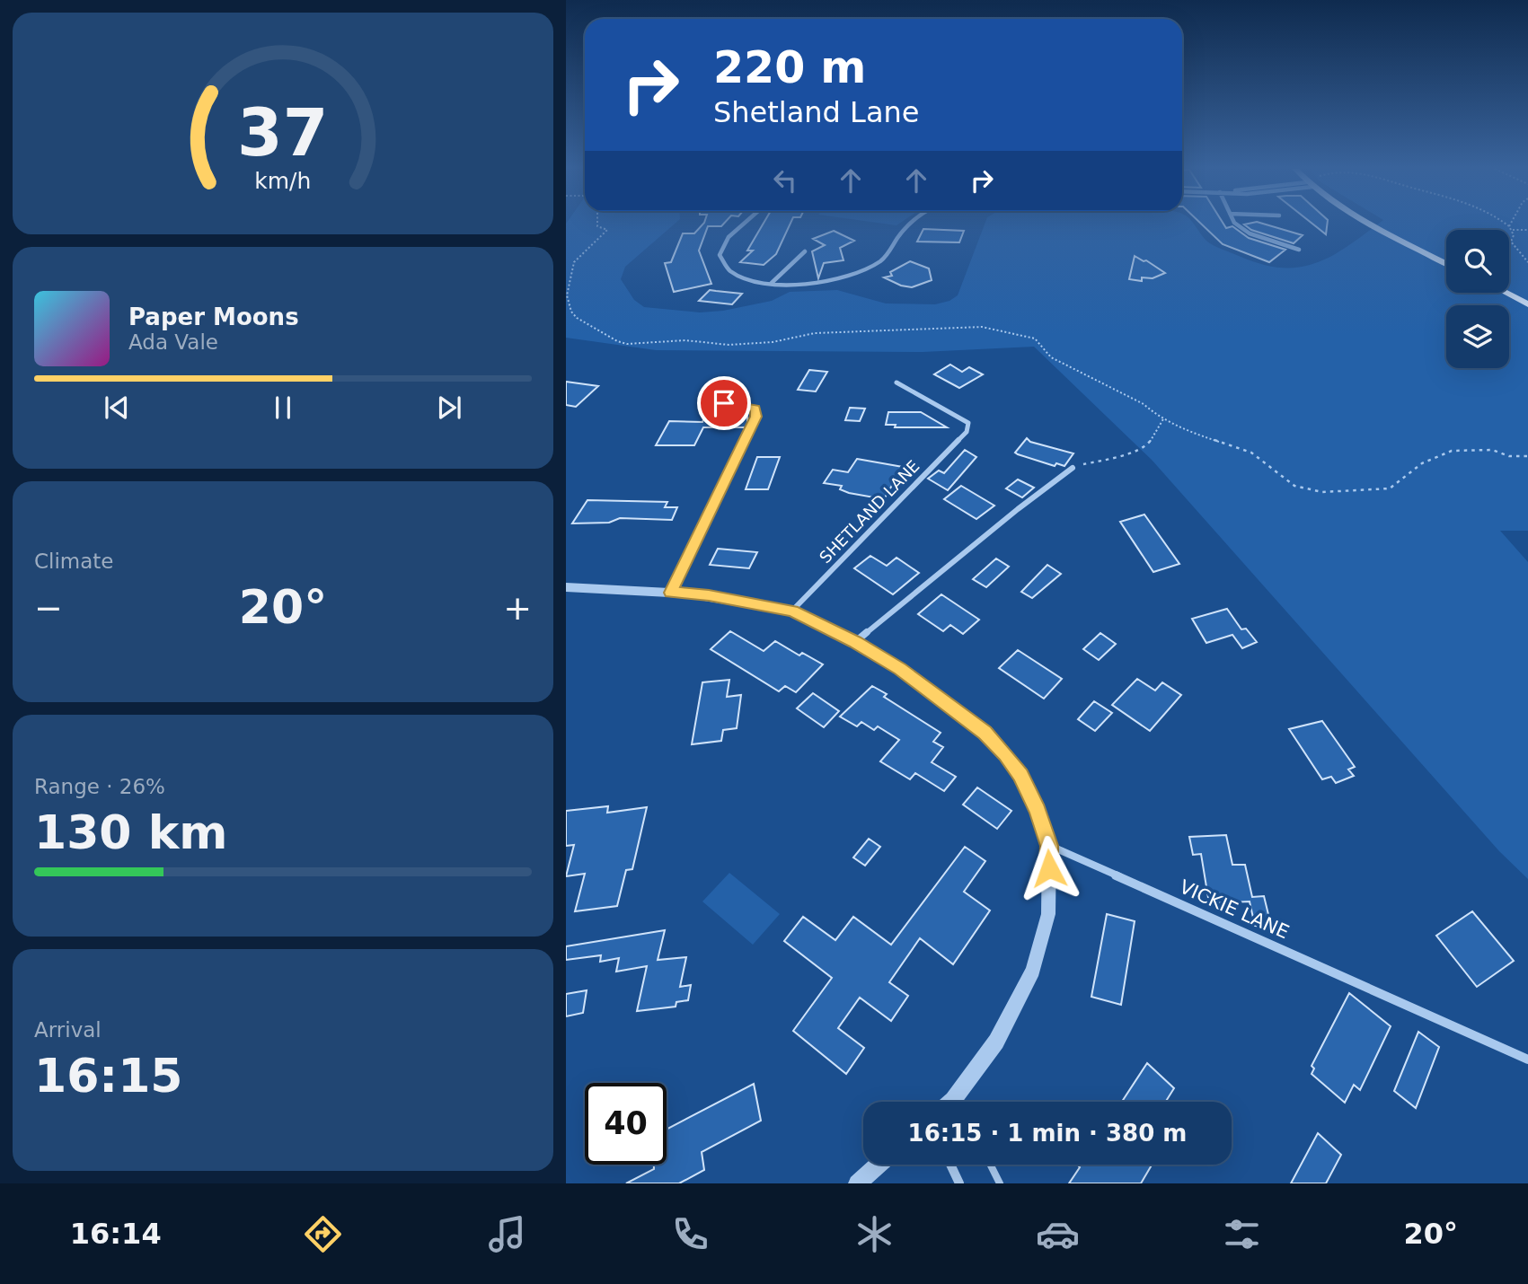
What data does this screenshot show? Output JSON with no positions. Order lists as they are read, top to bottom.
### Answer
{
  "streets": {
    "street": ["SHETLAND LANE", "VICKIE LANE"]
  },
  "page": {
    "turn": ["220 m", "Shetland Lane"],
    "song": ["Paper Moons", "Ada Vale"],
    "tile": [
      "Climate",
      ["Range · 26%", "130 km"],
      ["Arrival", "16:15"]
    ],
    "heat": ["−", "20°", "+"],
    "limit": "40",
    "trip": "16:15 · 1 min · 380 m",
    "tabs": ["16:14", "20°"],
    "gauge": ["37", "km/h"]
  }
}
